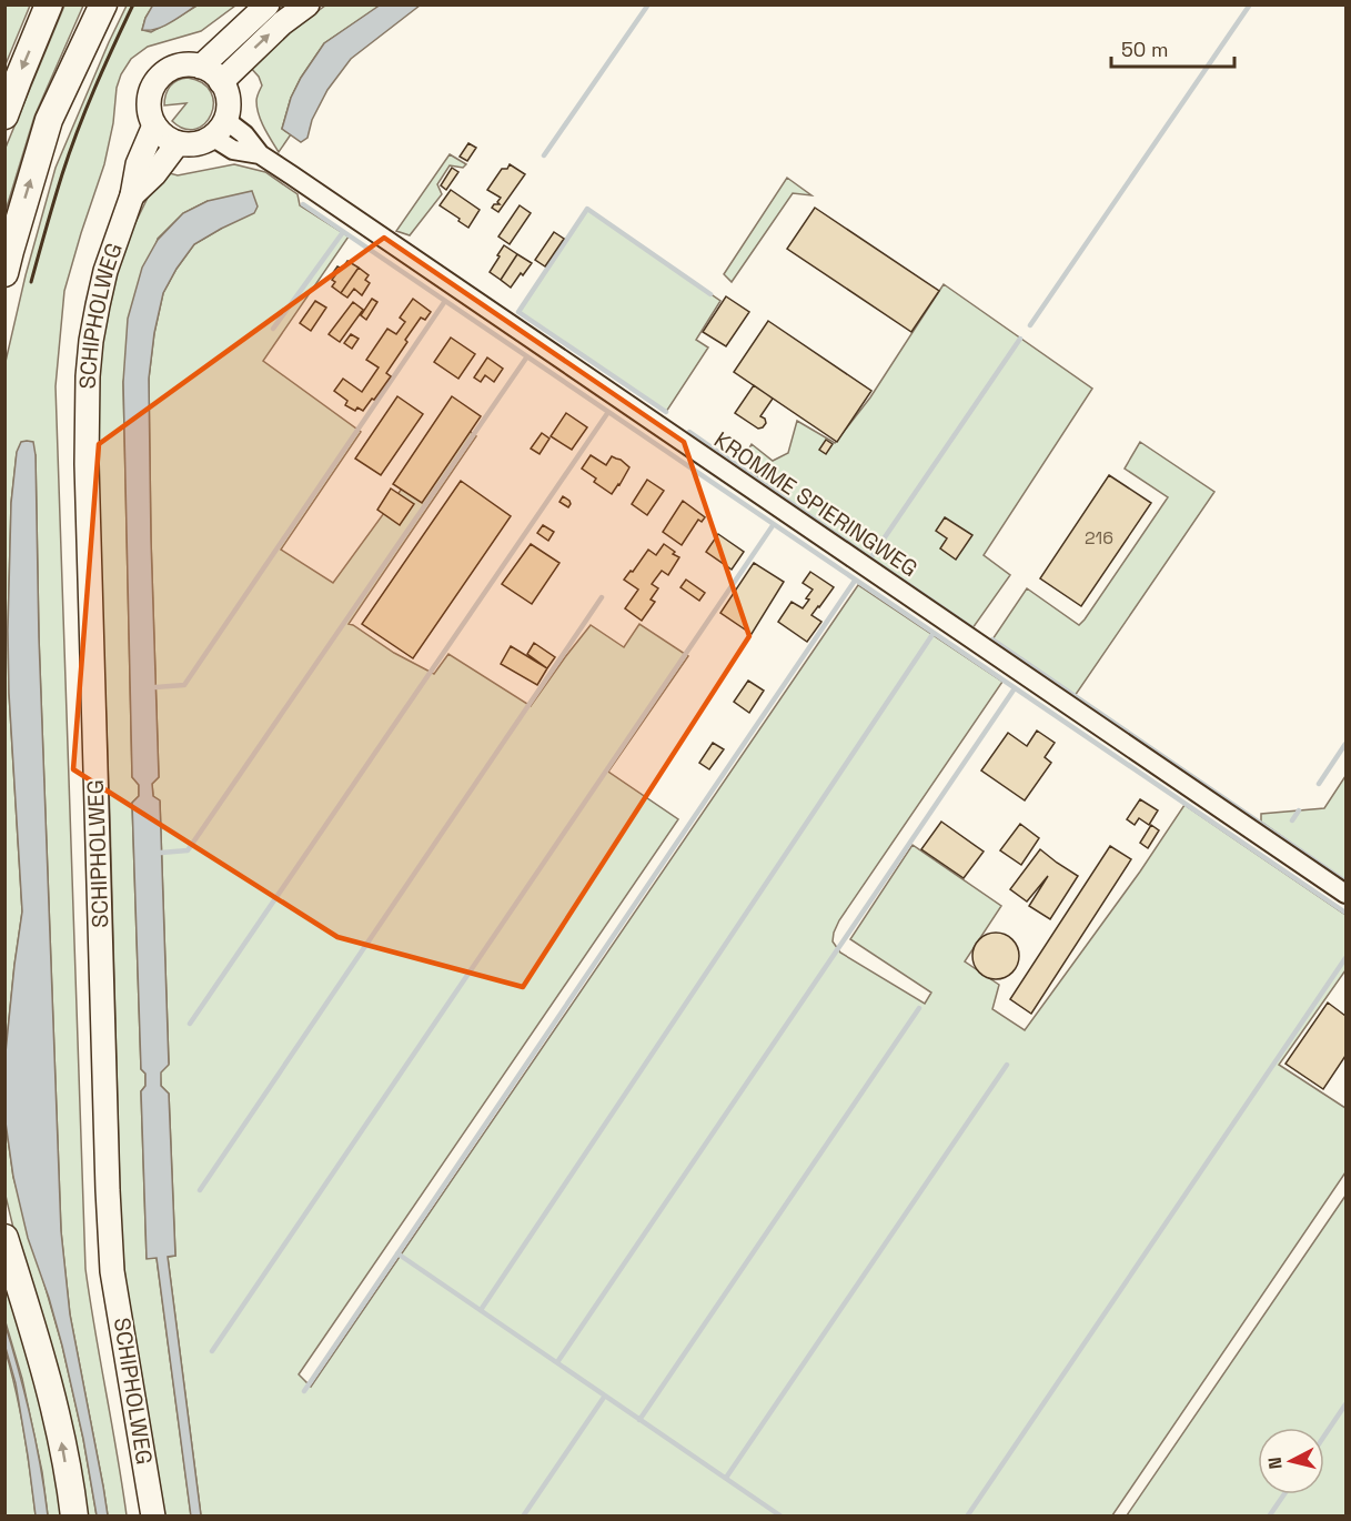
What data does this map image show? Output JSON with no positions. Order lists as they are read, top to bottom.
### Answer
{
  "streets": {
    "main road": ["SCHIPHOLWEG"],
    "street": ["KROMME SPIERINGWEG"]
  },
  "crossings": [
    ["SCHIPHOLWEG", "KROMME SPIERINGWEG"]
  ],
  "house_numbers": ["216"],
  "scale_bar": "50 m",
  "north": "left"
}
